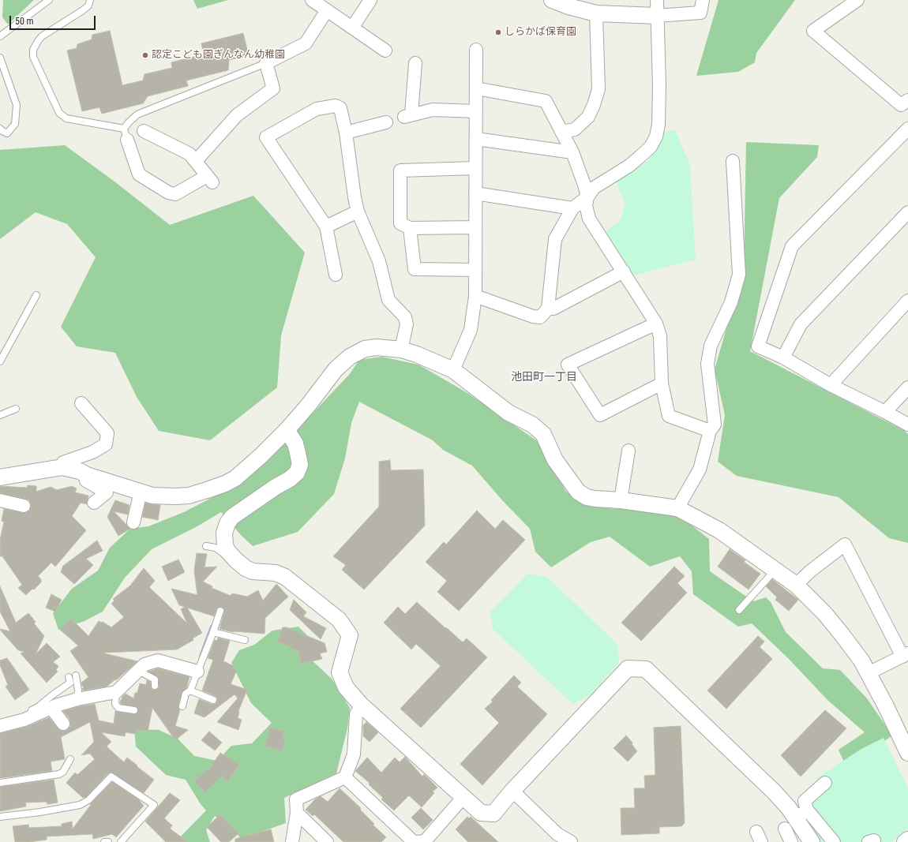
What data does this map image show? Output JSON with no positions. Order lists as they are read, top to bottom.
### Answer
{
  "districts": ["池田町一丁目"],
  "places": ["しらかば保育園", "認定こども園ぎんなん幼稚園"],
  "scale_bar": "50 m"
}
